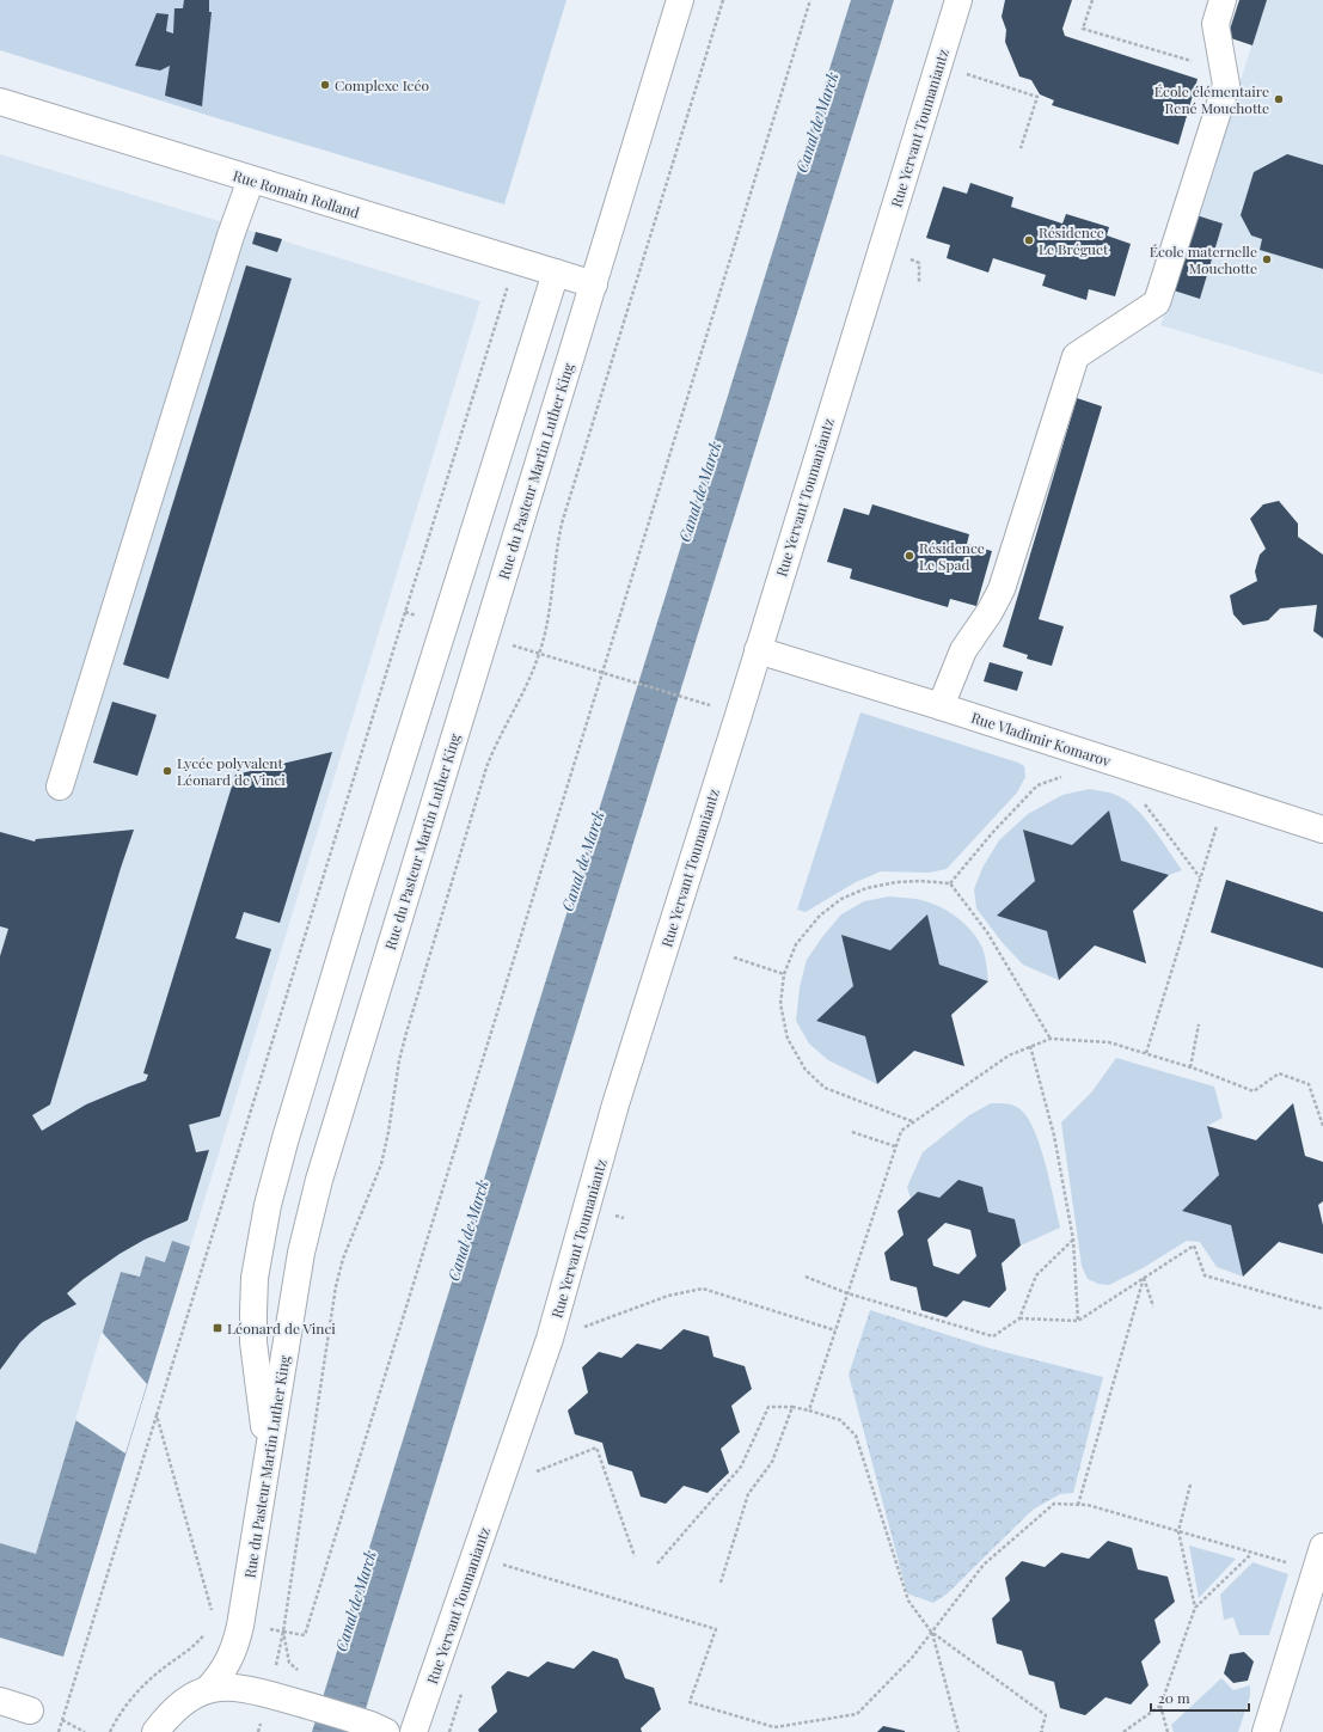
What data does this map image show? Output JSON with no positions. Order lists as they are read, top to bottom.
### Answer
{
  "streets": {
    "street": [
      "Rue Yervant Toumaniantz",
      "Rue Romain Rolland",
      "Rue du Pasteur Martin Luther King",
      "Rue Vladimir Komarov"
    ]
  },
  "crossings": [
    ["Rue Yervant Toumaniantz", "Rue Vladimir Komarov"],
    ["Rue Romain Rolland", "Rue du Pasteur Martin Luther King"]
  ],
  "water": ["Canal de Marck"],
  "places": {
    "other": [
      "Complexe Icéo",
      "École élémentaire René Mouchotte",
      "Résidence Le Bréguet",
      "École maternelle Mouchotte",
      "Résidence Le Spad",
      "Lycée polyvalent Léonard de Vinci"
    ],
    "transit": ["Léonard de Vinci"]
  },
  "scale_bar": "20 m"
}
